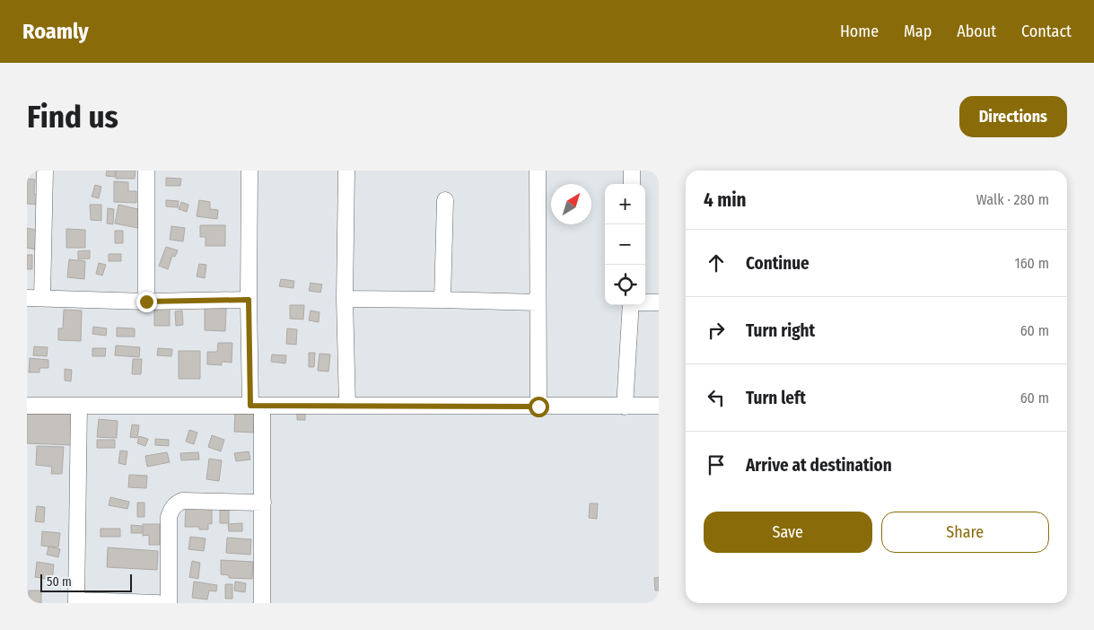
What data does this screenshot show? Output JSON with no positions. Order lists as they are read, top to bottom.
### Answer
{
  "scale_bar": "50 m",
  "north": "top right",
  "page": {
    "header": "Roamly",
    "nav": [
      "Home",
      "Map",
      "About",
      "Contact"
    ],
    "buttons": [
      "Directions",
      ["Save", "Share"]
    ],
    "title": "Find us",
    "heading": ["4 min", "Walk · 280 m"],
    "map_buttons": ["+", "−"],
    "list": [
      ["Continue", "160 m"],
      ["Turn right", "60 m"],
      ["Turn left", "60 m"],
      "Arrive at destination"
    ],
    "scale": "50 m"
  }
}
